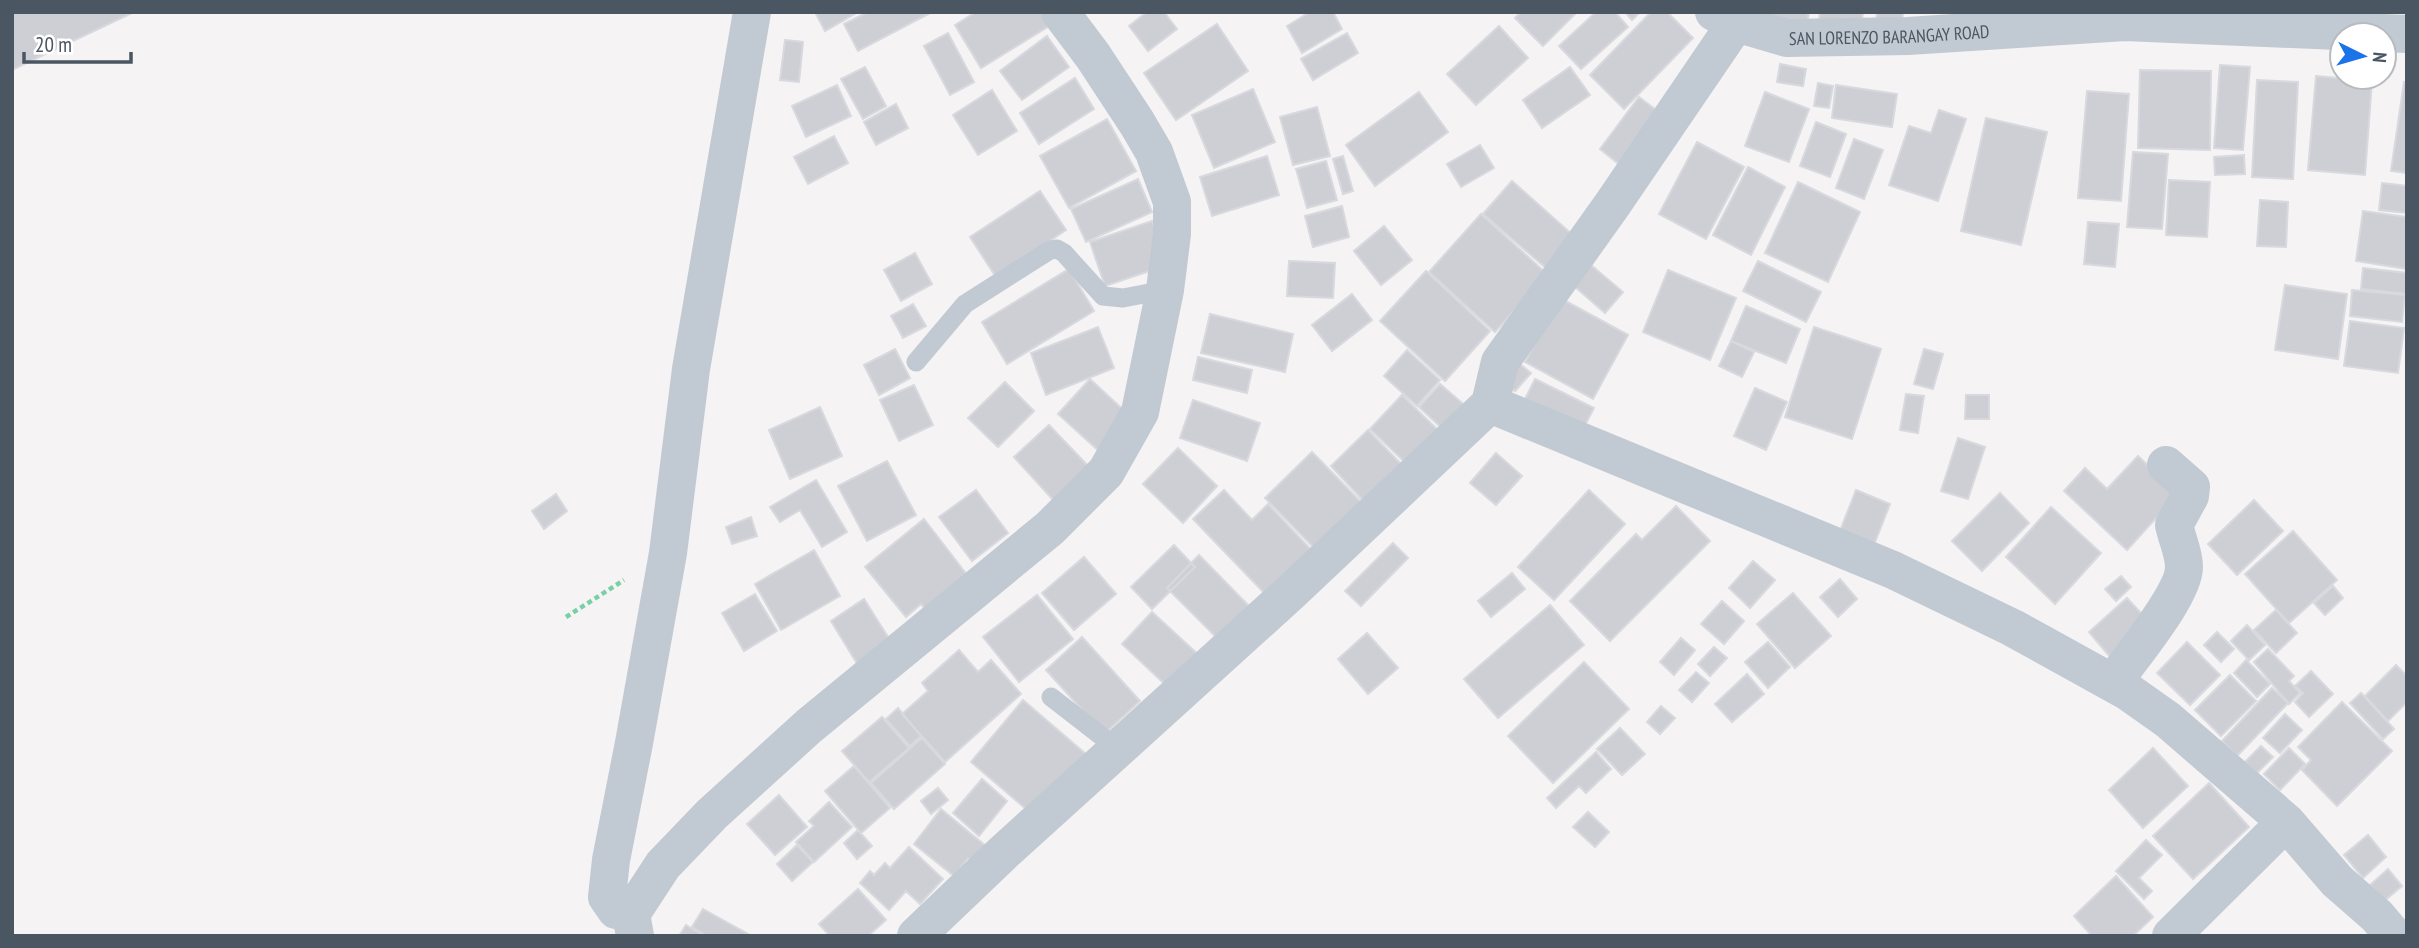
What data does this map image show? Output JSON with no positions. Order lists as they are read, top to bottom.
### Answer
{
  "streets": {
    "street": ["SAN LORENZO BARANGAY ROAD"]
  },
  "scale_bar": "20 m",
  "north": "right"
}
